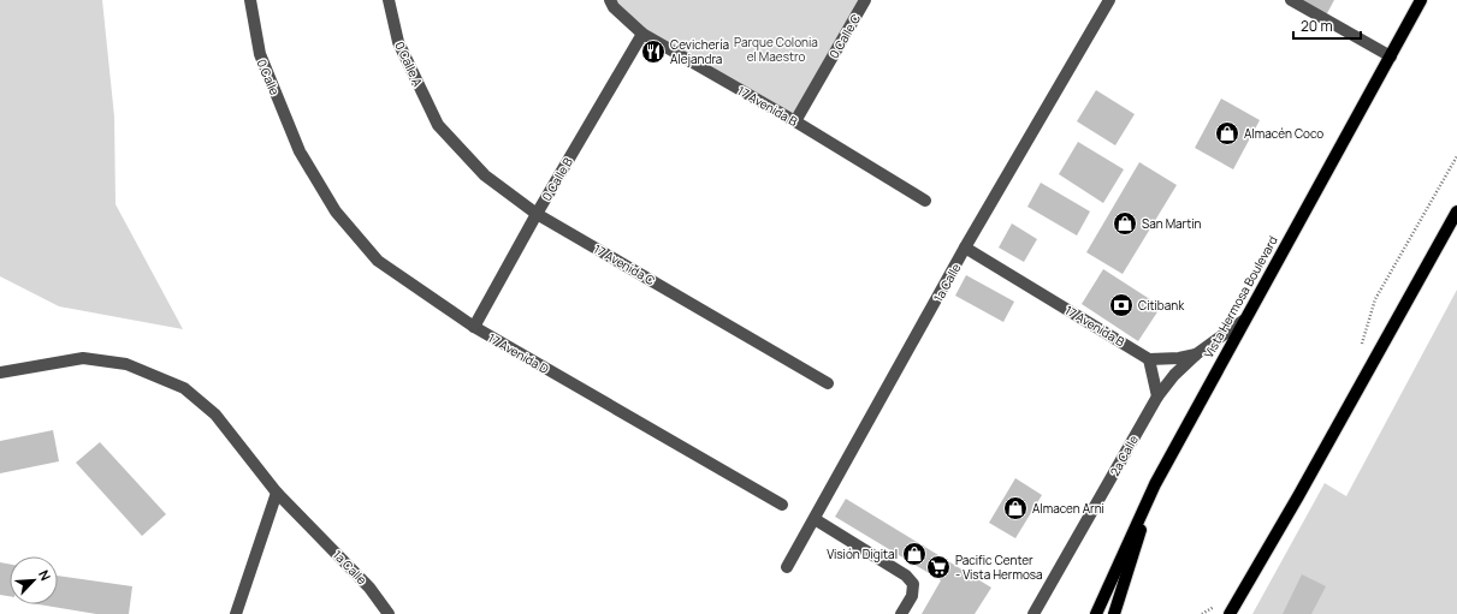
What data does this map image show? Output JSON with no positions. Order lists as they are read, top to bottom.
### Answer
{
  "streets": {
    "main road": ["Vista Hermosa Boulevard"],
    "street": [
      "0 Calle C",
      "0 Calle A",
      "0 Calle",
      "17 Avenida B",
      "0 Calle B",
      "17 Avenida C",
      "1a Calle",
      "17 Avenida D",
      "2a Calle"
    ]
  },
  "crossings": [
    ["0 Calle C", "17 Avenida B"],
    ["0 Calle A", "17 Avenida C"],
    ["0 Calle", "17 Avenida D"],
    ["17 Avenida B", "0 Calle B"],
    ["17 Avenida B", "1a Calle"],
    ["0 Calle B", "17 Avenida C"],
    ["0 Calle B", "17 Avenida D"],
    ["Vista Hermosa Boulevard", "2a Calle"]
  ],
  "parks": ["Parque Colonia el Maestro"],
  "places": {
    "restaurant": ["Cevichería Alejandra"],
    "shop": [
      "Almacén Coco",
      "San Martin",
      "Almacen Arni",
      "Visión Digital"
    ],
    "bank": ["Citibank"],
    "supermarket": ["Pacific Center - Vista Hermosa"]
  },
  "scale_bar": "20 m",
  "north": "top right"
}
